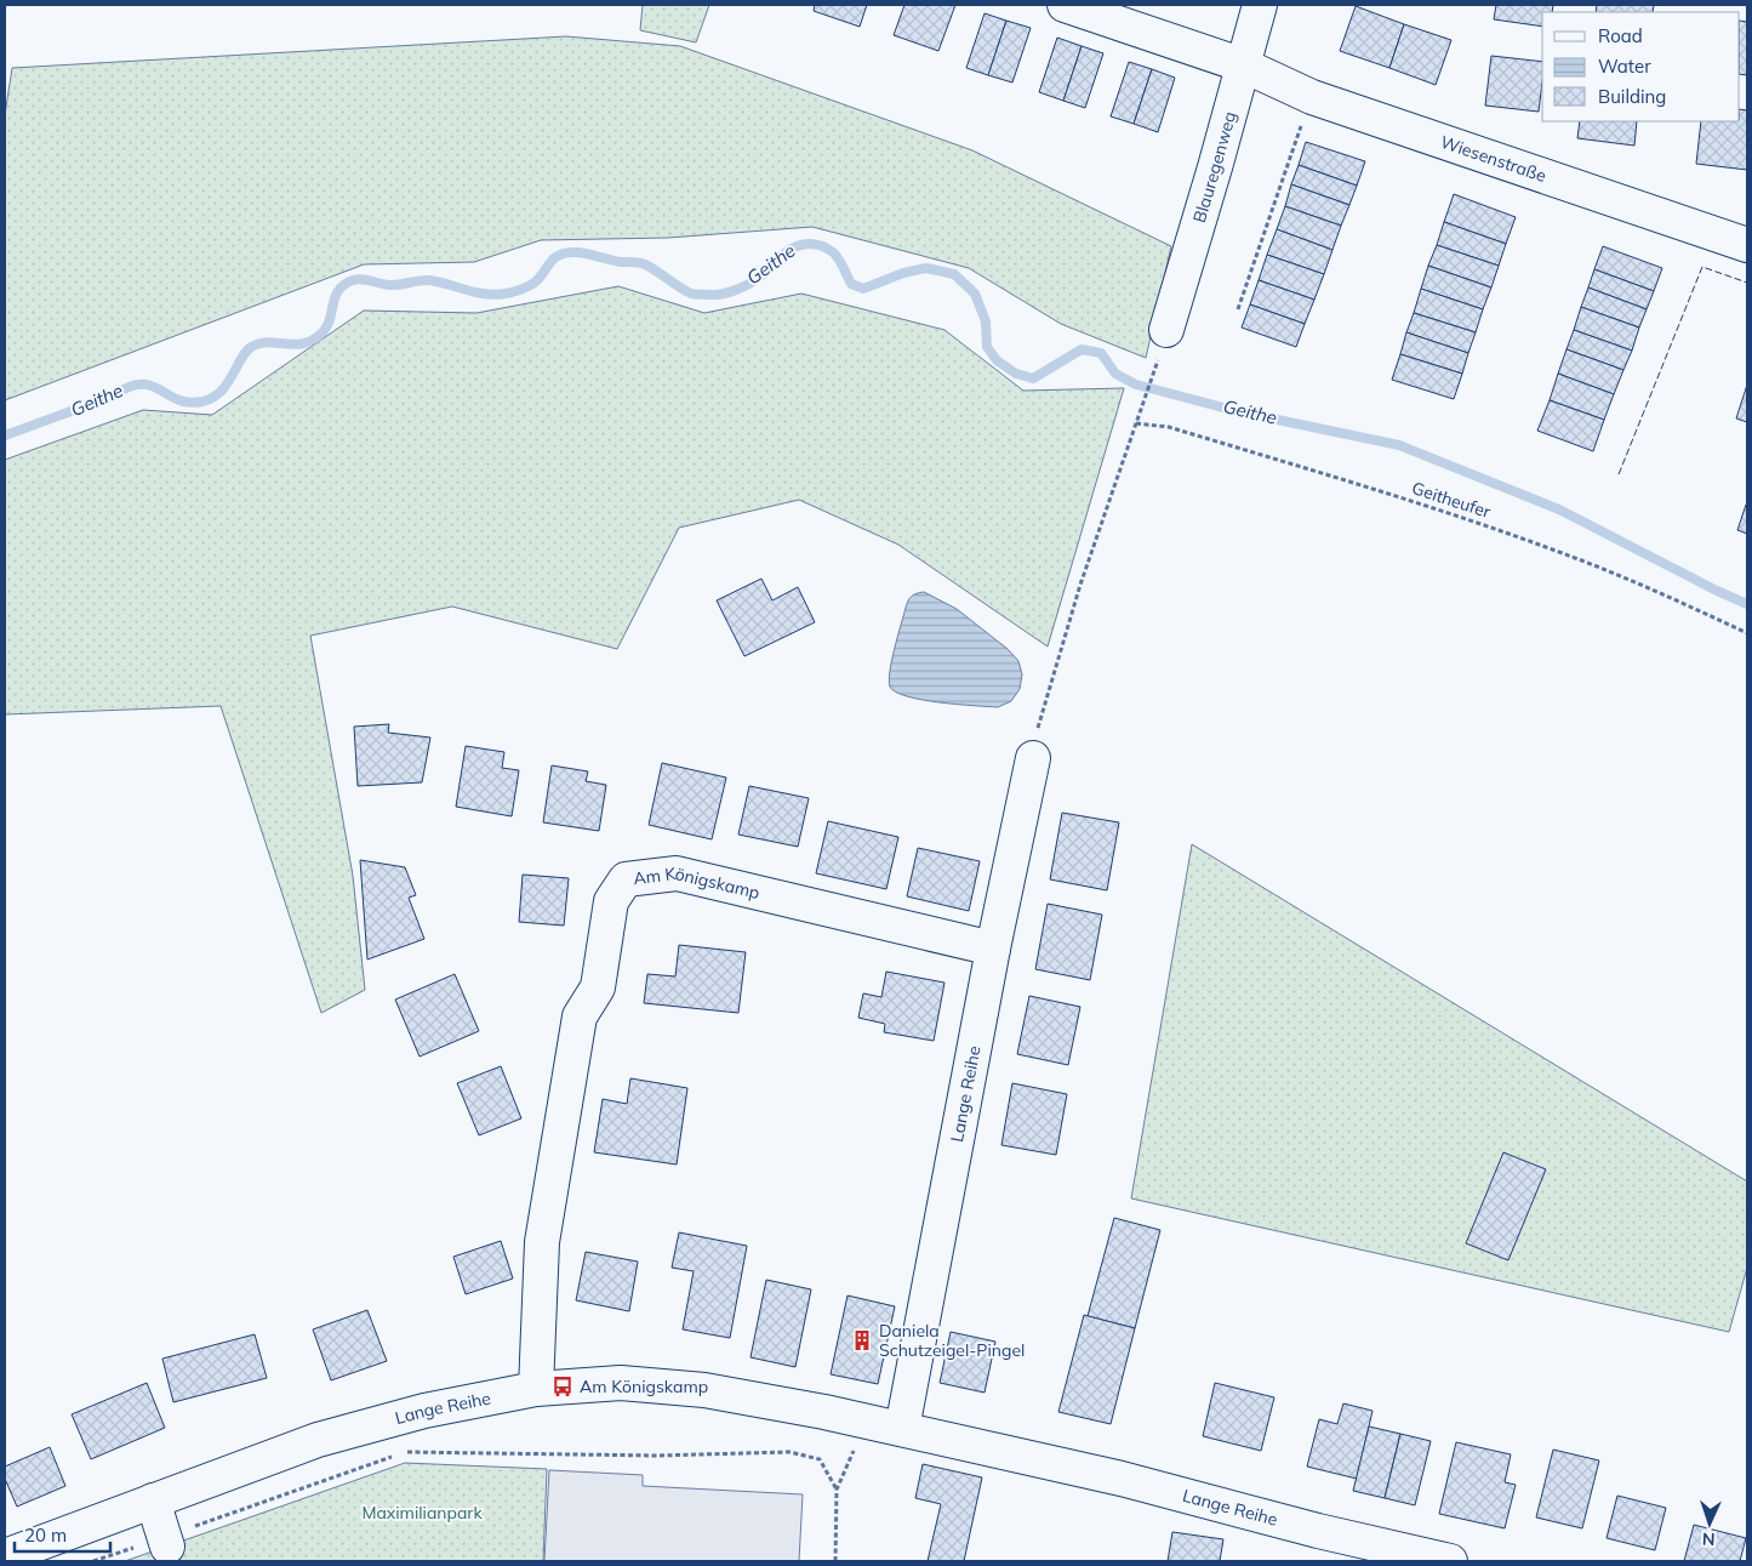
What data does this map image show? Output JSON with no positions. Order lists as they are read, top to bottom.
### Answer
{
  "streets": {
    "street": [
      "Wiesenstraße",
      "Blauregenweg",
      "Am Königskamp",
      "Lange Reihe"
    ],
    "path": ["Geitheufer"]
  },
  "crossings": [
    ["Wiesenstraße", "Blauregenweg"],
    ["Am Königskamp", "Lange Reihe"]
  ],
  "water": ["Geithe"],
  "parks": ["Maximilianpark"],
  "places": {
    "building": ["Daniela Schutzeigel-Pingel"],
    "bus stop": ["Am Königskamp"]
  },
  "legend": ["Road", "Water", "Building"],
  "scale_bar": "20 m",
  "north": "bottom"
}
